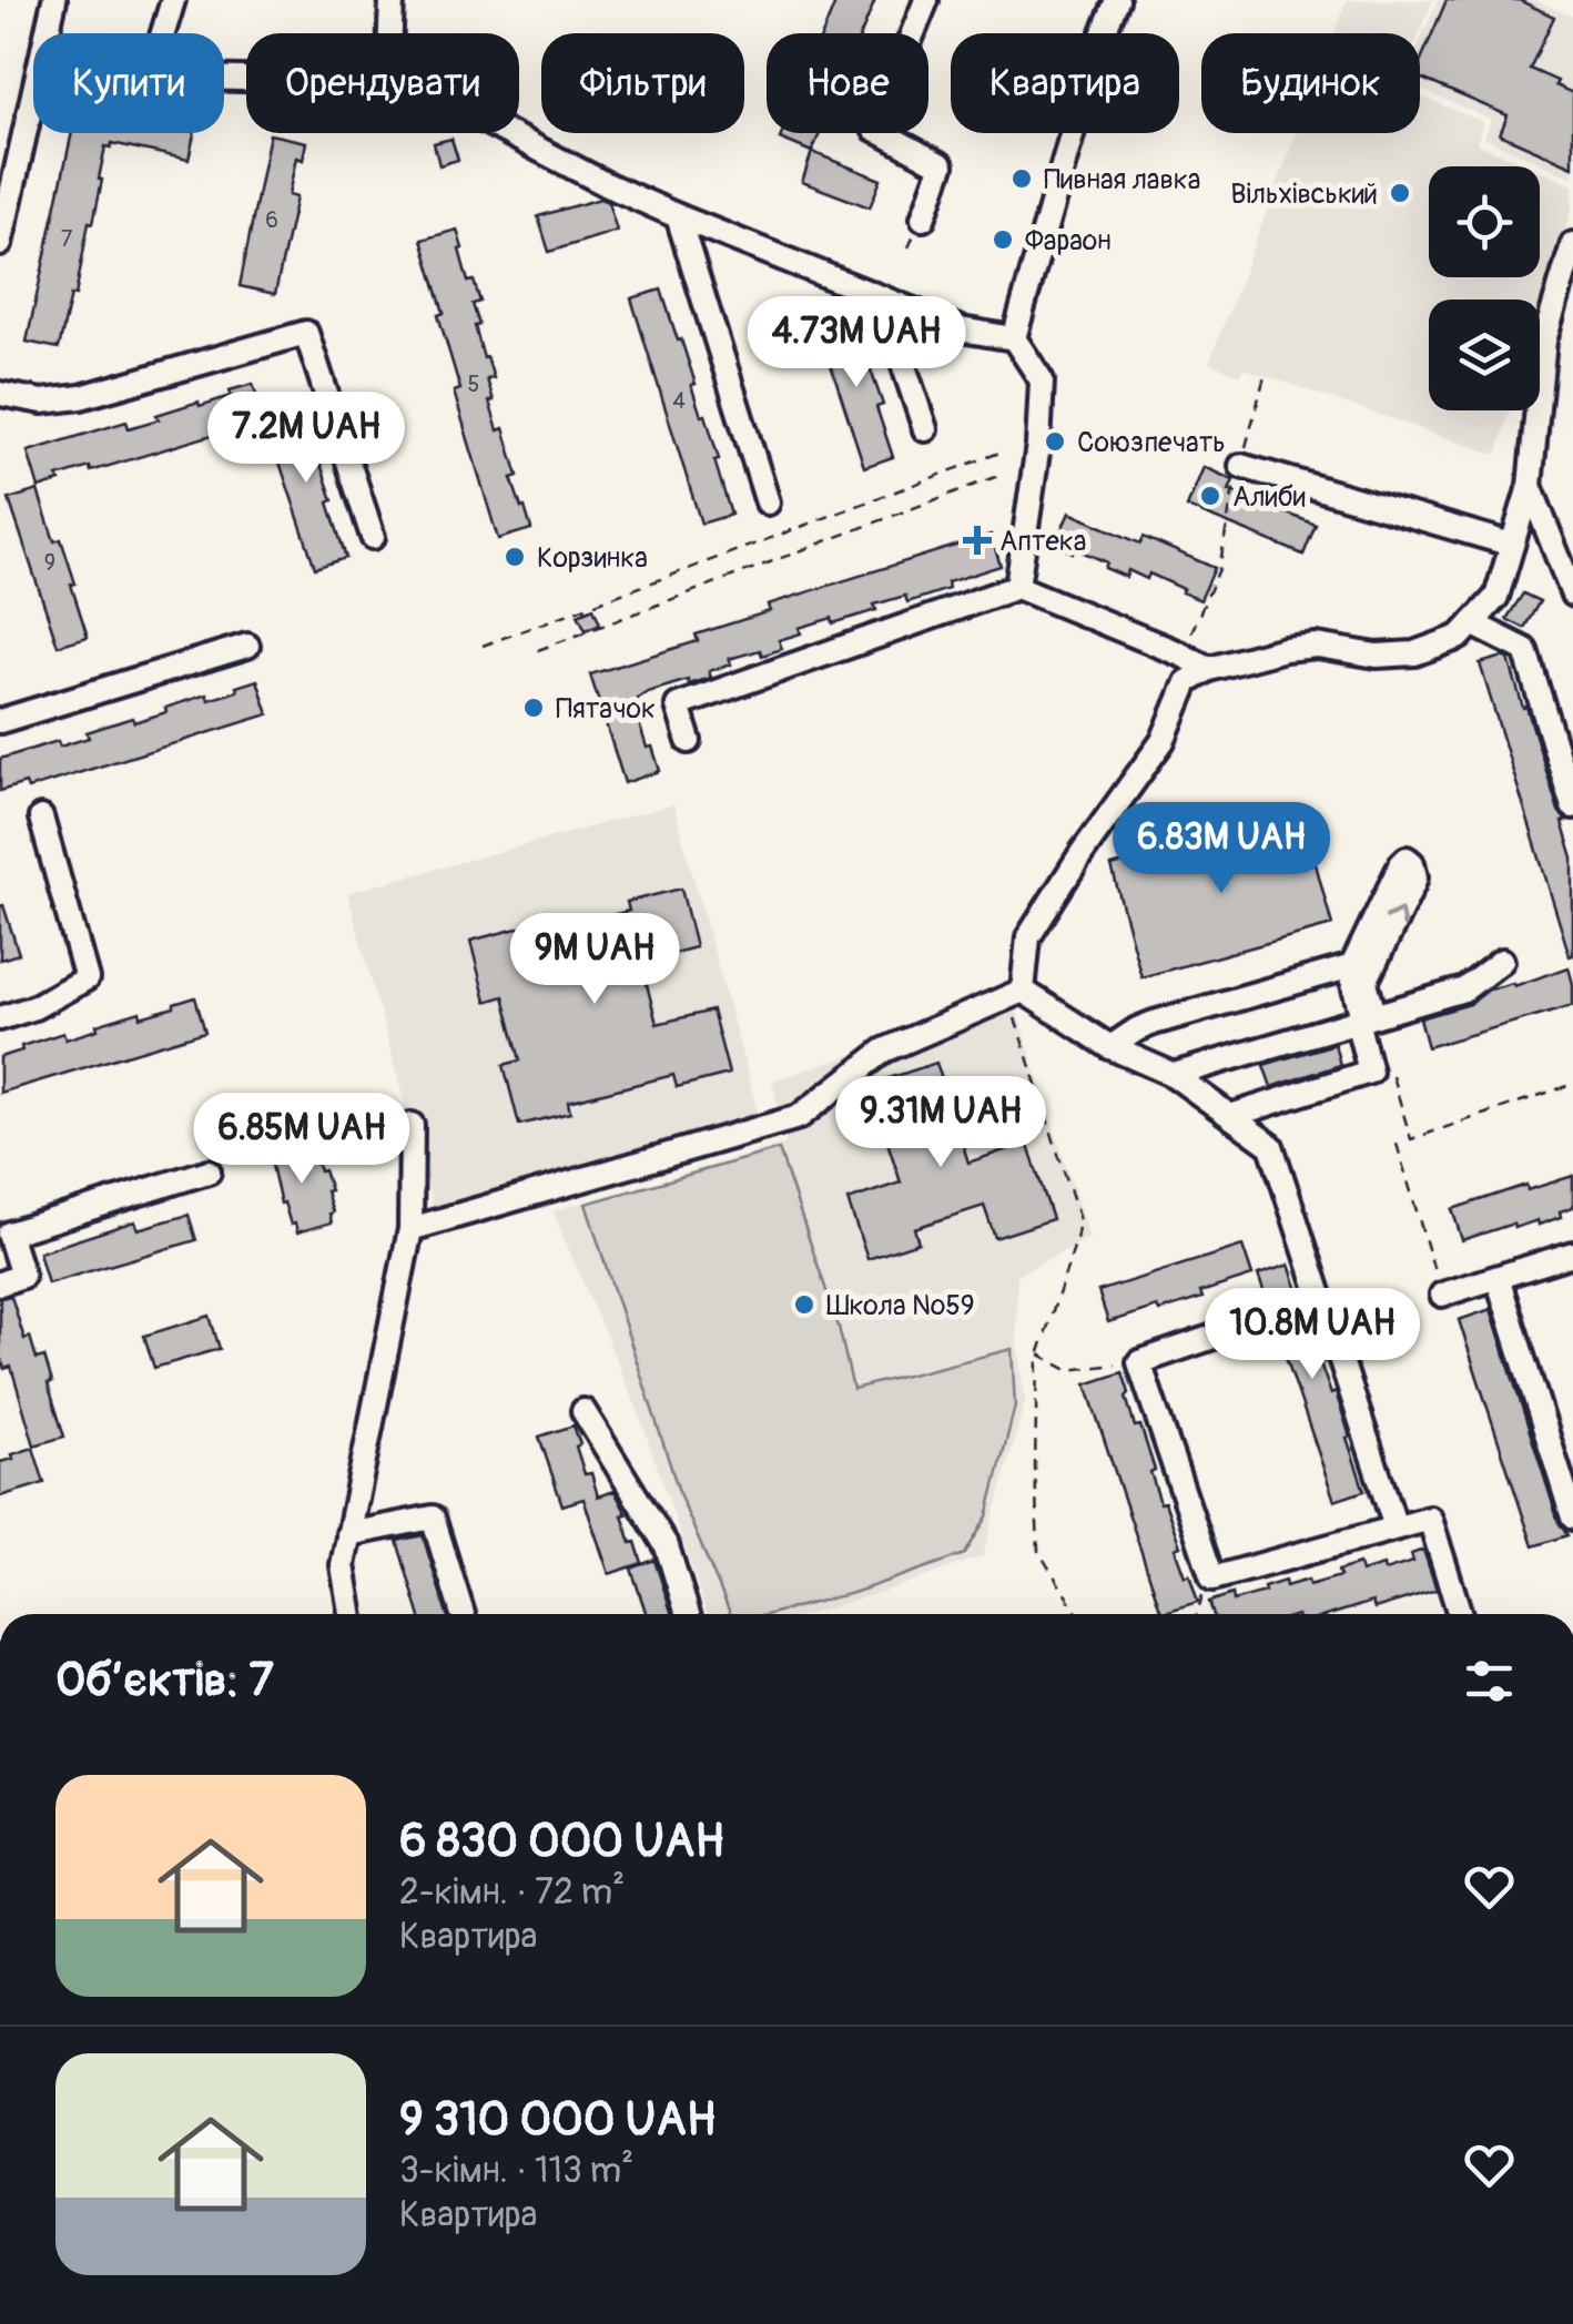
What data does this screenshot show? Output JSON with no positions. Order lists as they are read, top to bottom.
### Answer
{
  "places": {
    "other": [
      "Пивная лавка",
      "Вільхівський",
      "Фараон",
      "Союзпечать",
      "Алиби",
      "Корзинка",
      "Пятачок",
      "Школа №59"
    ],
    "health": ["Аптека"]
  },
  "house_numbers": [
    "6",
    "7",
    "5",
    "4",
    "9"
  ],
  "page": {
    "chip": [
      "Купити",
      "Орендувати",
      "Фільтри",
      "Нове",
      "Квартира",
      "Будинок"
    ],
    "price": [
      "4.73M UAH",
      "7.2M UAH",
      "6.83M UAH",
      "9M UAH",
      "9.31M UAH",
      "6.85M UAH",
      "10.8M UAH"
    ],
    "heading": "Об’єктів: 7",
    "list": [
      {
        "name": "6 830 000 UAH",
        "note": "2-кімн. · 72 m² · Квартира"
      },
      {
        "name": "9 310 000 UAH",
        "note": "3-кімн. · 113 m² · Квартира"
      }
    ]
  }
}
